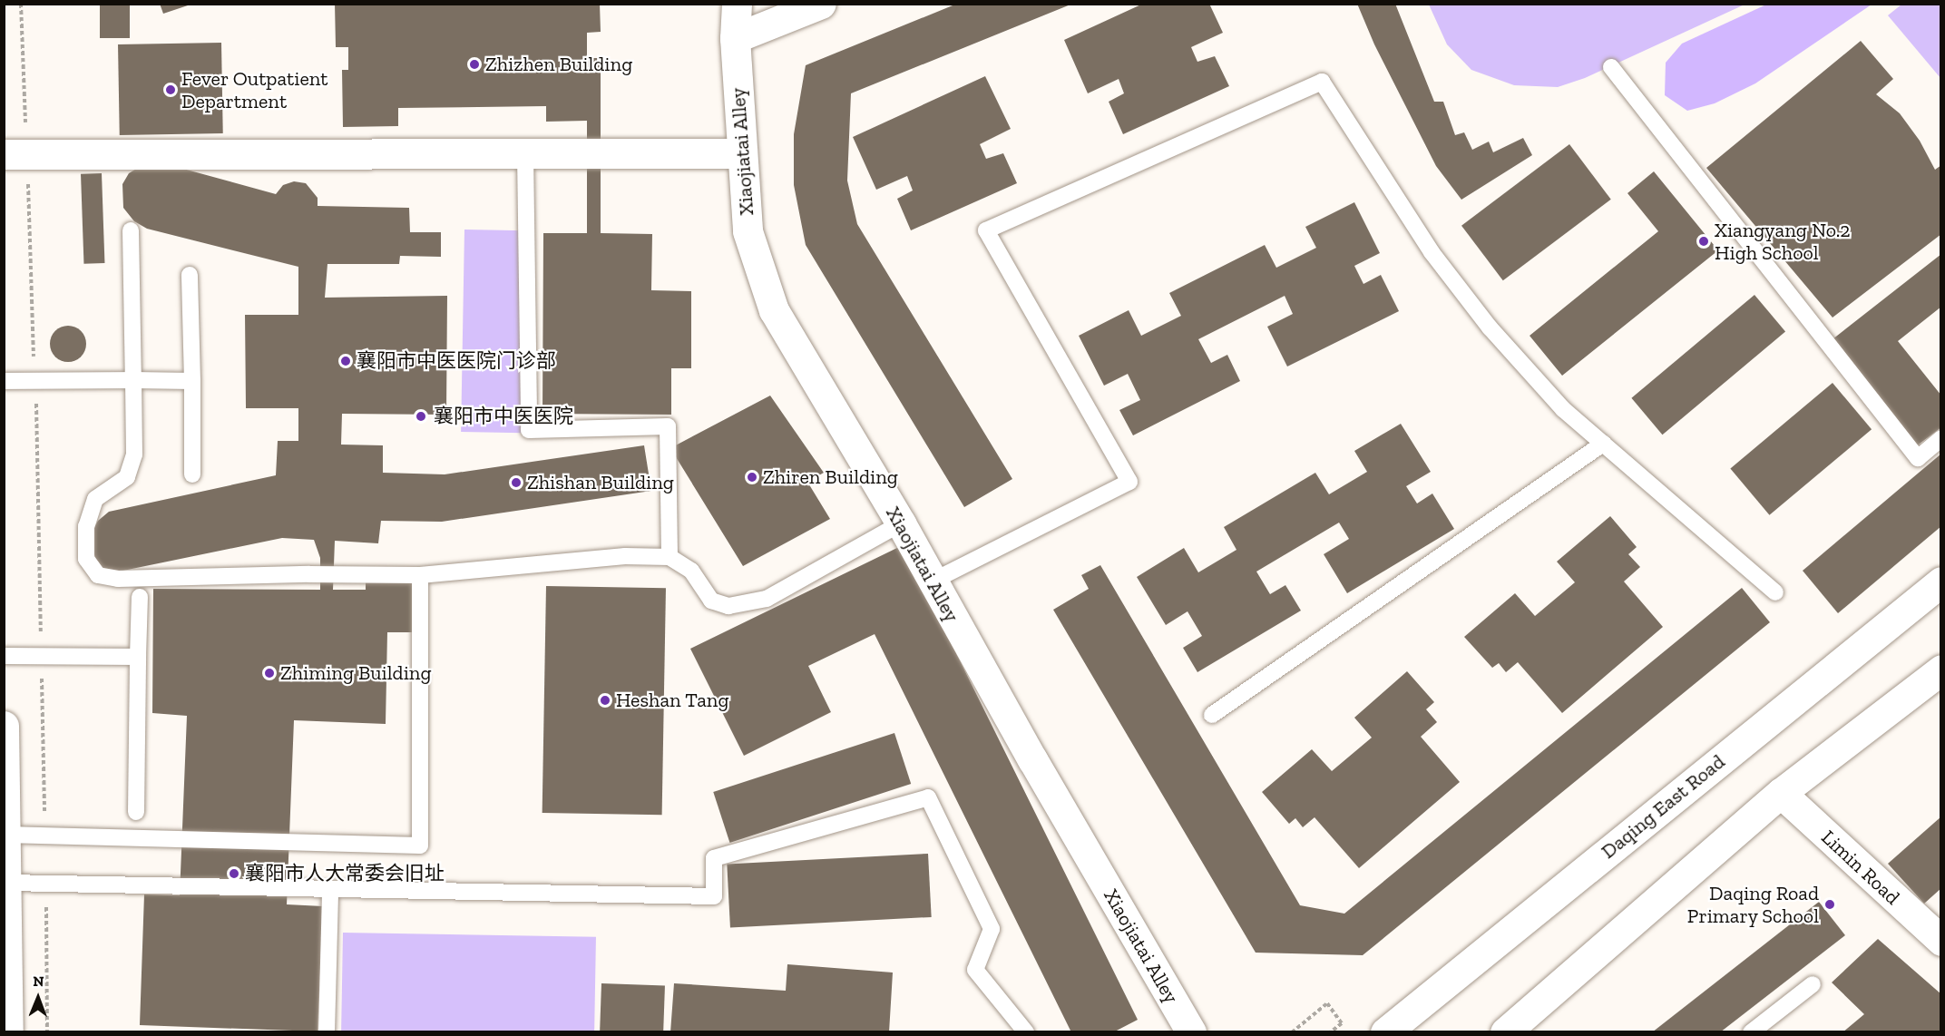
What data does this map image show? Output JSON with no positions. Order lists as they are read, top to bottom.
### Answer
{
  "streets": {
    "street": ["Xiaojiatai Alley", "Daqing East Road", "Limin Road"]
  },
  "places": [
    "Zhizhen Building",
    "Fever Outpatient Department",
    "Xiangyang No.2 High School",
    "襄阳市中医医院门诊部",
    "襄阳市中医医院",
    "Zhiren Building",
    "Zhishan Building",
    "Zhiming Building",
    "Heshan Tang",
    "襄阳市人大常委会旧址",
    "Daqing Road Primary School"
  ],
  "north": "top"
}
